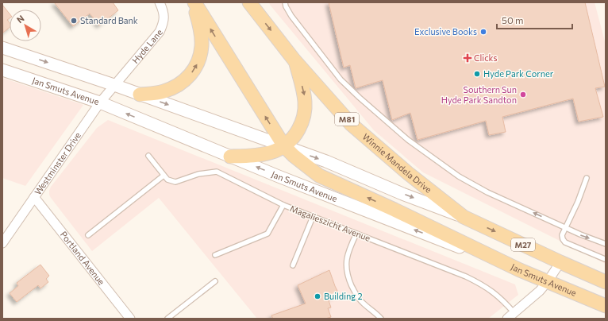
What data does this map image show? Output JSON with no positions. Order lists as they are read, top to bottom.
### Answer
{
  "streets": {
    "main road": [
      "Jan Smuts Avenue",
      "M81",
      "Winnie Mandela Drive",
      "M27"
    ],
    "street": ["Hyde Lane", "Westminster Drive", "Portland Avenue"],
    "lane": ["Magalieszicht Avenue"]
  },
  "crossings": [
    ["Hyde Lane", "Westminster Drive"],
    ["Hyde Lane", "M27"],
    ["Jan Smuts Avenue", "Westminster Drive"],
    ["Winnie Mandela Drive", "M27"],
    ["Westminster Drive", "M27"],
    ["Westminster Drive", "Portland Avenue"]
  ],
  "places": {
    "other": [
      "Standard Bank",
      "Exclusive Books",
      "Hyde Park Corner",
      "Southern Sun Hyde Park Sandton",
      "Building 2"
    ],
    "health": ["Clicks"]
  },
  "scale_bar": "50 m",
  "north": "top left"
}
